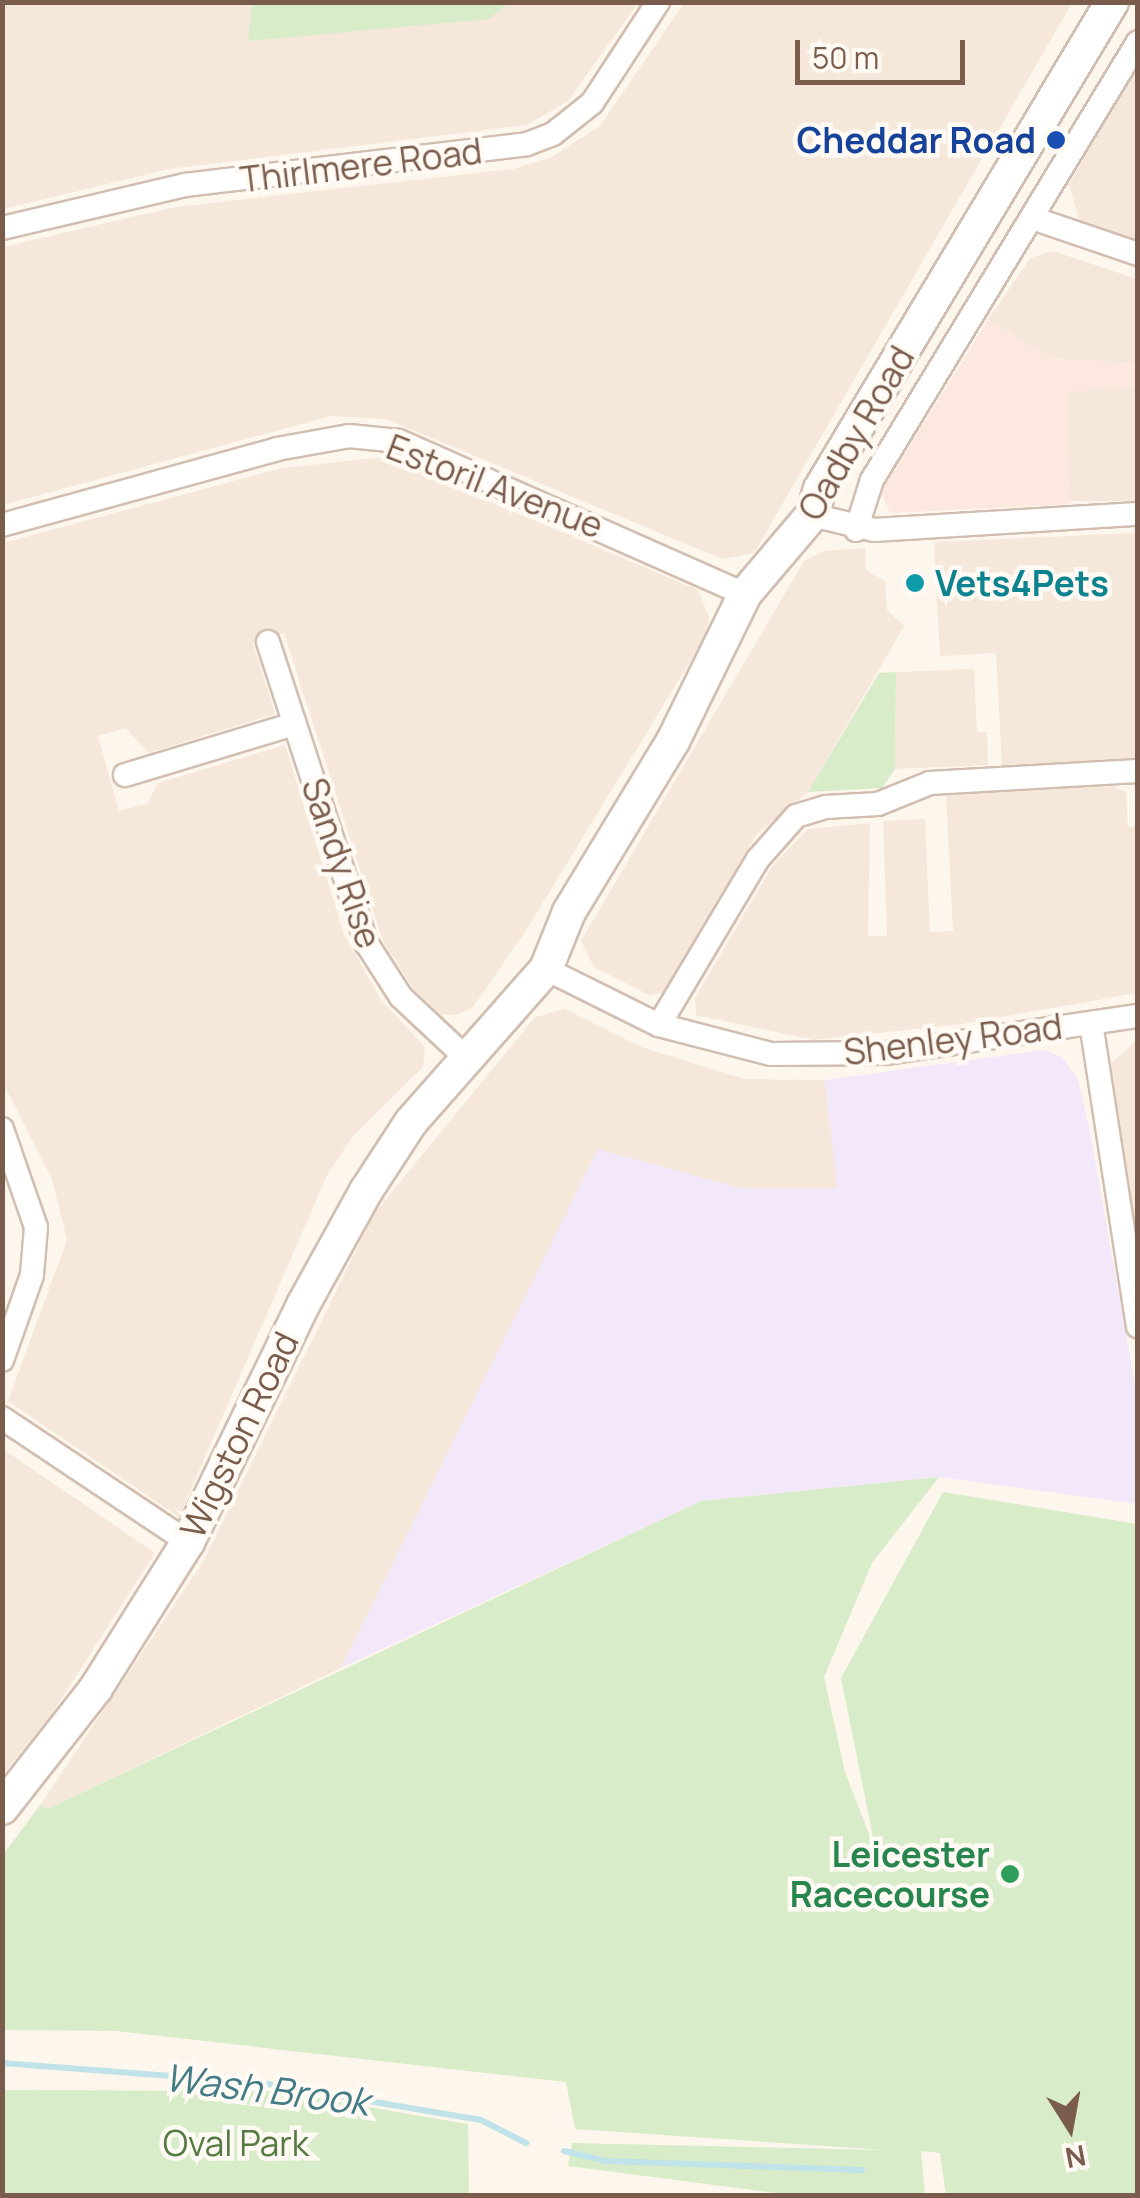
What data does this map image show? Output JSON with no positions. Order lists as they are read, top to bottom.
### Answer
{
  "streets": {
    "main road": ["Oadby Road", "Wigston Road"],
    "street": [
      "Thirlmere Road",
      "Estoril Avenue",
      "Sandy Rise",
      "Shenley Road"
    ]
  },
  "crossings": [
    ["Oadby Road", "Estoril Avenue"],
    ["Oadby Road", "Sandy Rise"],
    ["Oadby Road", "Shenley Road"],
    ["Oadby Road", "Wigston Road"],
    ["Sandy Rise", "Wigston Road"]
  ],
  "water": ["Wash Brook"],
  "parks": ["Oval Park"],
  "places": ["Cheddar Road", "Vets4Pets", "Leicester Racecourse"],
  "scale_bar": "50 m",
  "north": "bottom"
}
